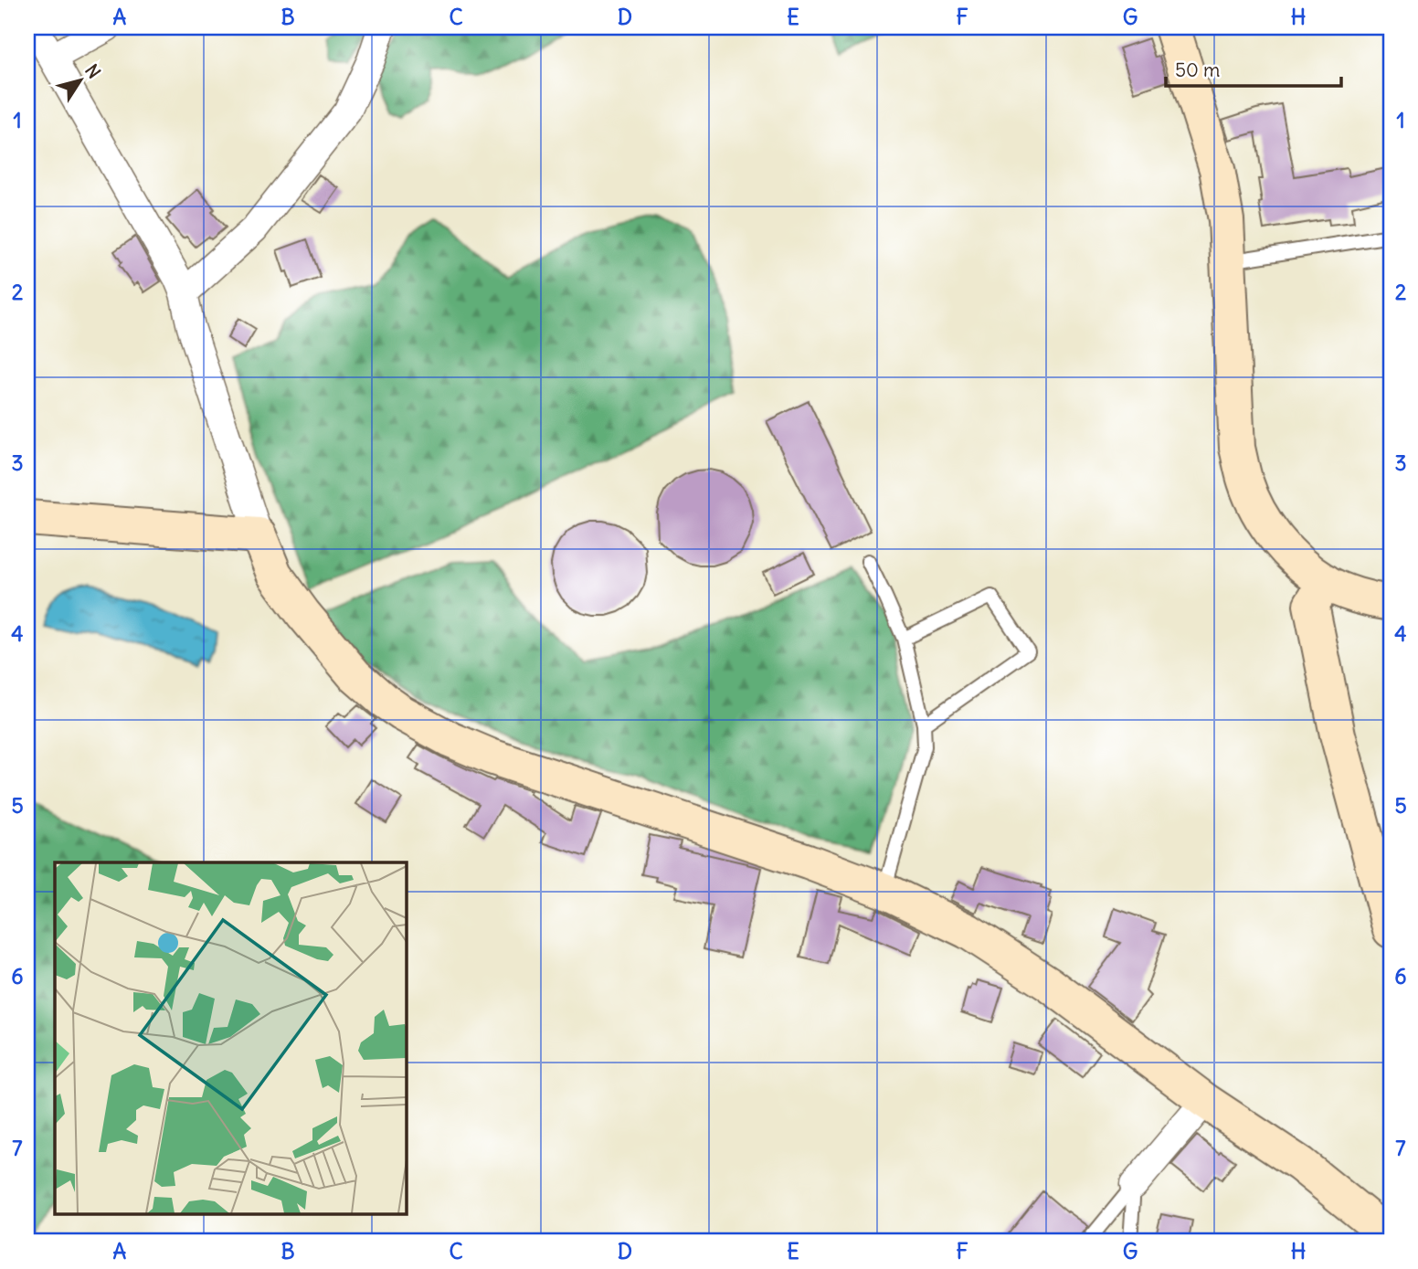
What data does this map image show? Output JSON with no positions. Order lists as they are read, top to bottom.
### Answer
{
  "scale_bar": "50 m",
  "north": "top right",
  "grid": {
    "columns": [
      "A",
      "B",
      "C",
      "D",
      "E",
      "F",
      "G",
      "H"
    ],
    "rows": [
      "1",
      "2",
      "3",
      "4",
      "5",
      "6",
      "7"
    ]
  }
}
